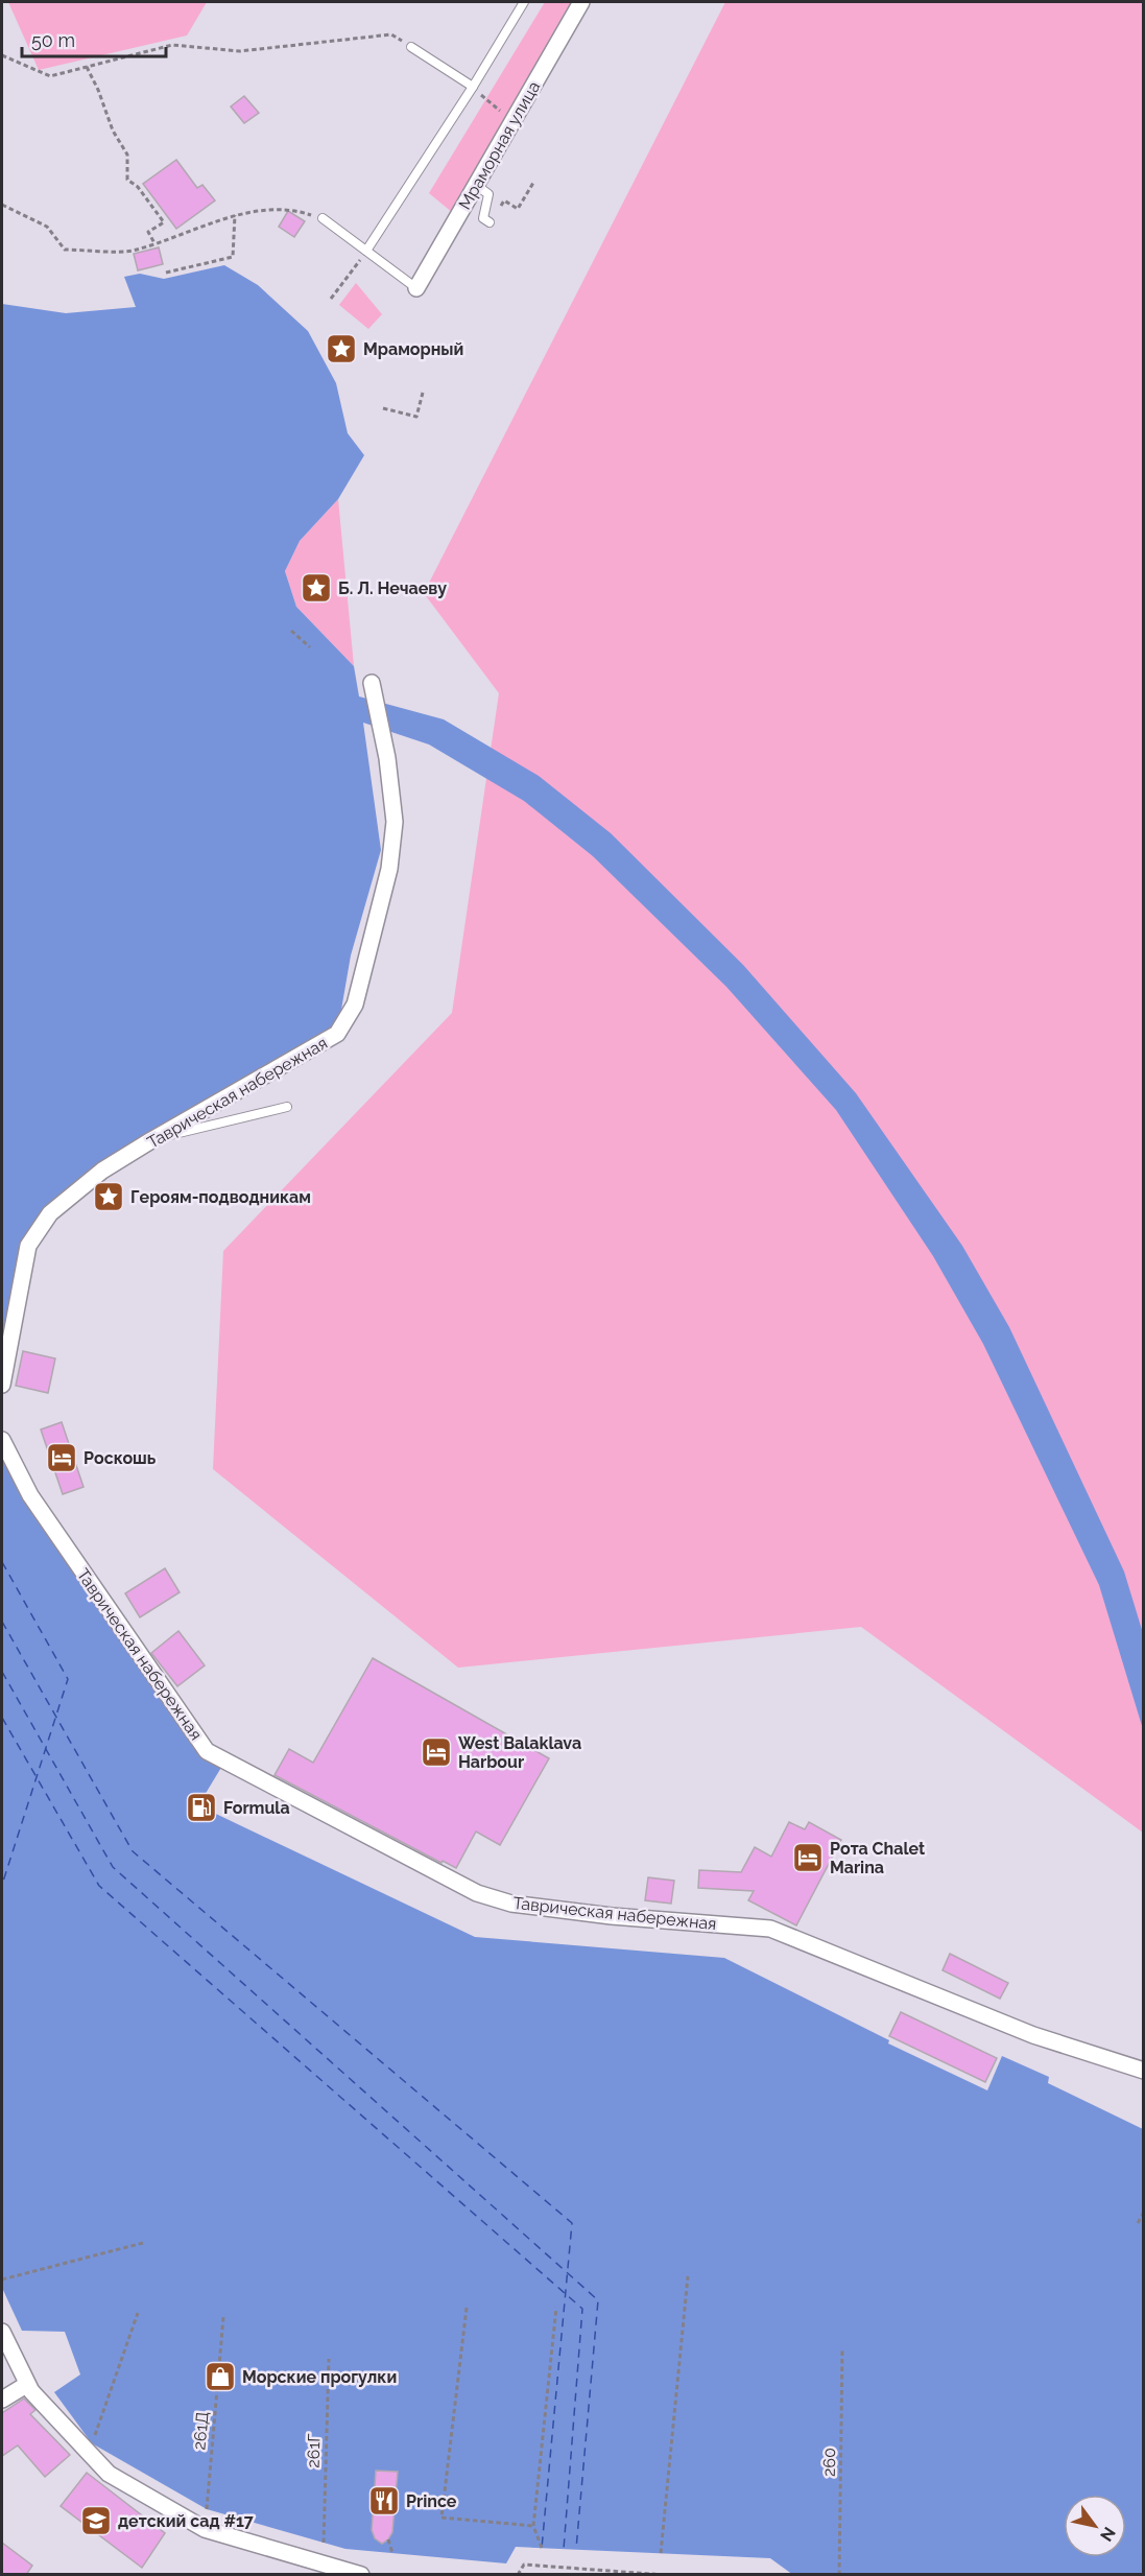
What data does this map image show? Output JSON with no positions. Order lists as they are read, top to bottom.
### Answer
{
  "streets": {
    "street": ["Мраморная улица", "Таврическая набережная"],
    "path": ["261Д", "261Г", "260"]
  },
  "places": {
    "place": ["Мраморный", "Б. Л. Нечаеву", "Героям-подводникам"],
    "hotel": ["Роскошь", "West Balaklava Harbour", "Рота Chalet Marina"],
    "fuel station": ["Formula"],
    "shop": ["Морские прогулки"],
    "restaurant": ["Prince"],
    "school or university": ["детский сад #17"]
  },
  "scale_bar": "50 m",
  "north": "bottom right"
}
